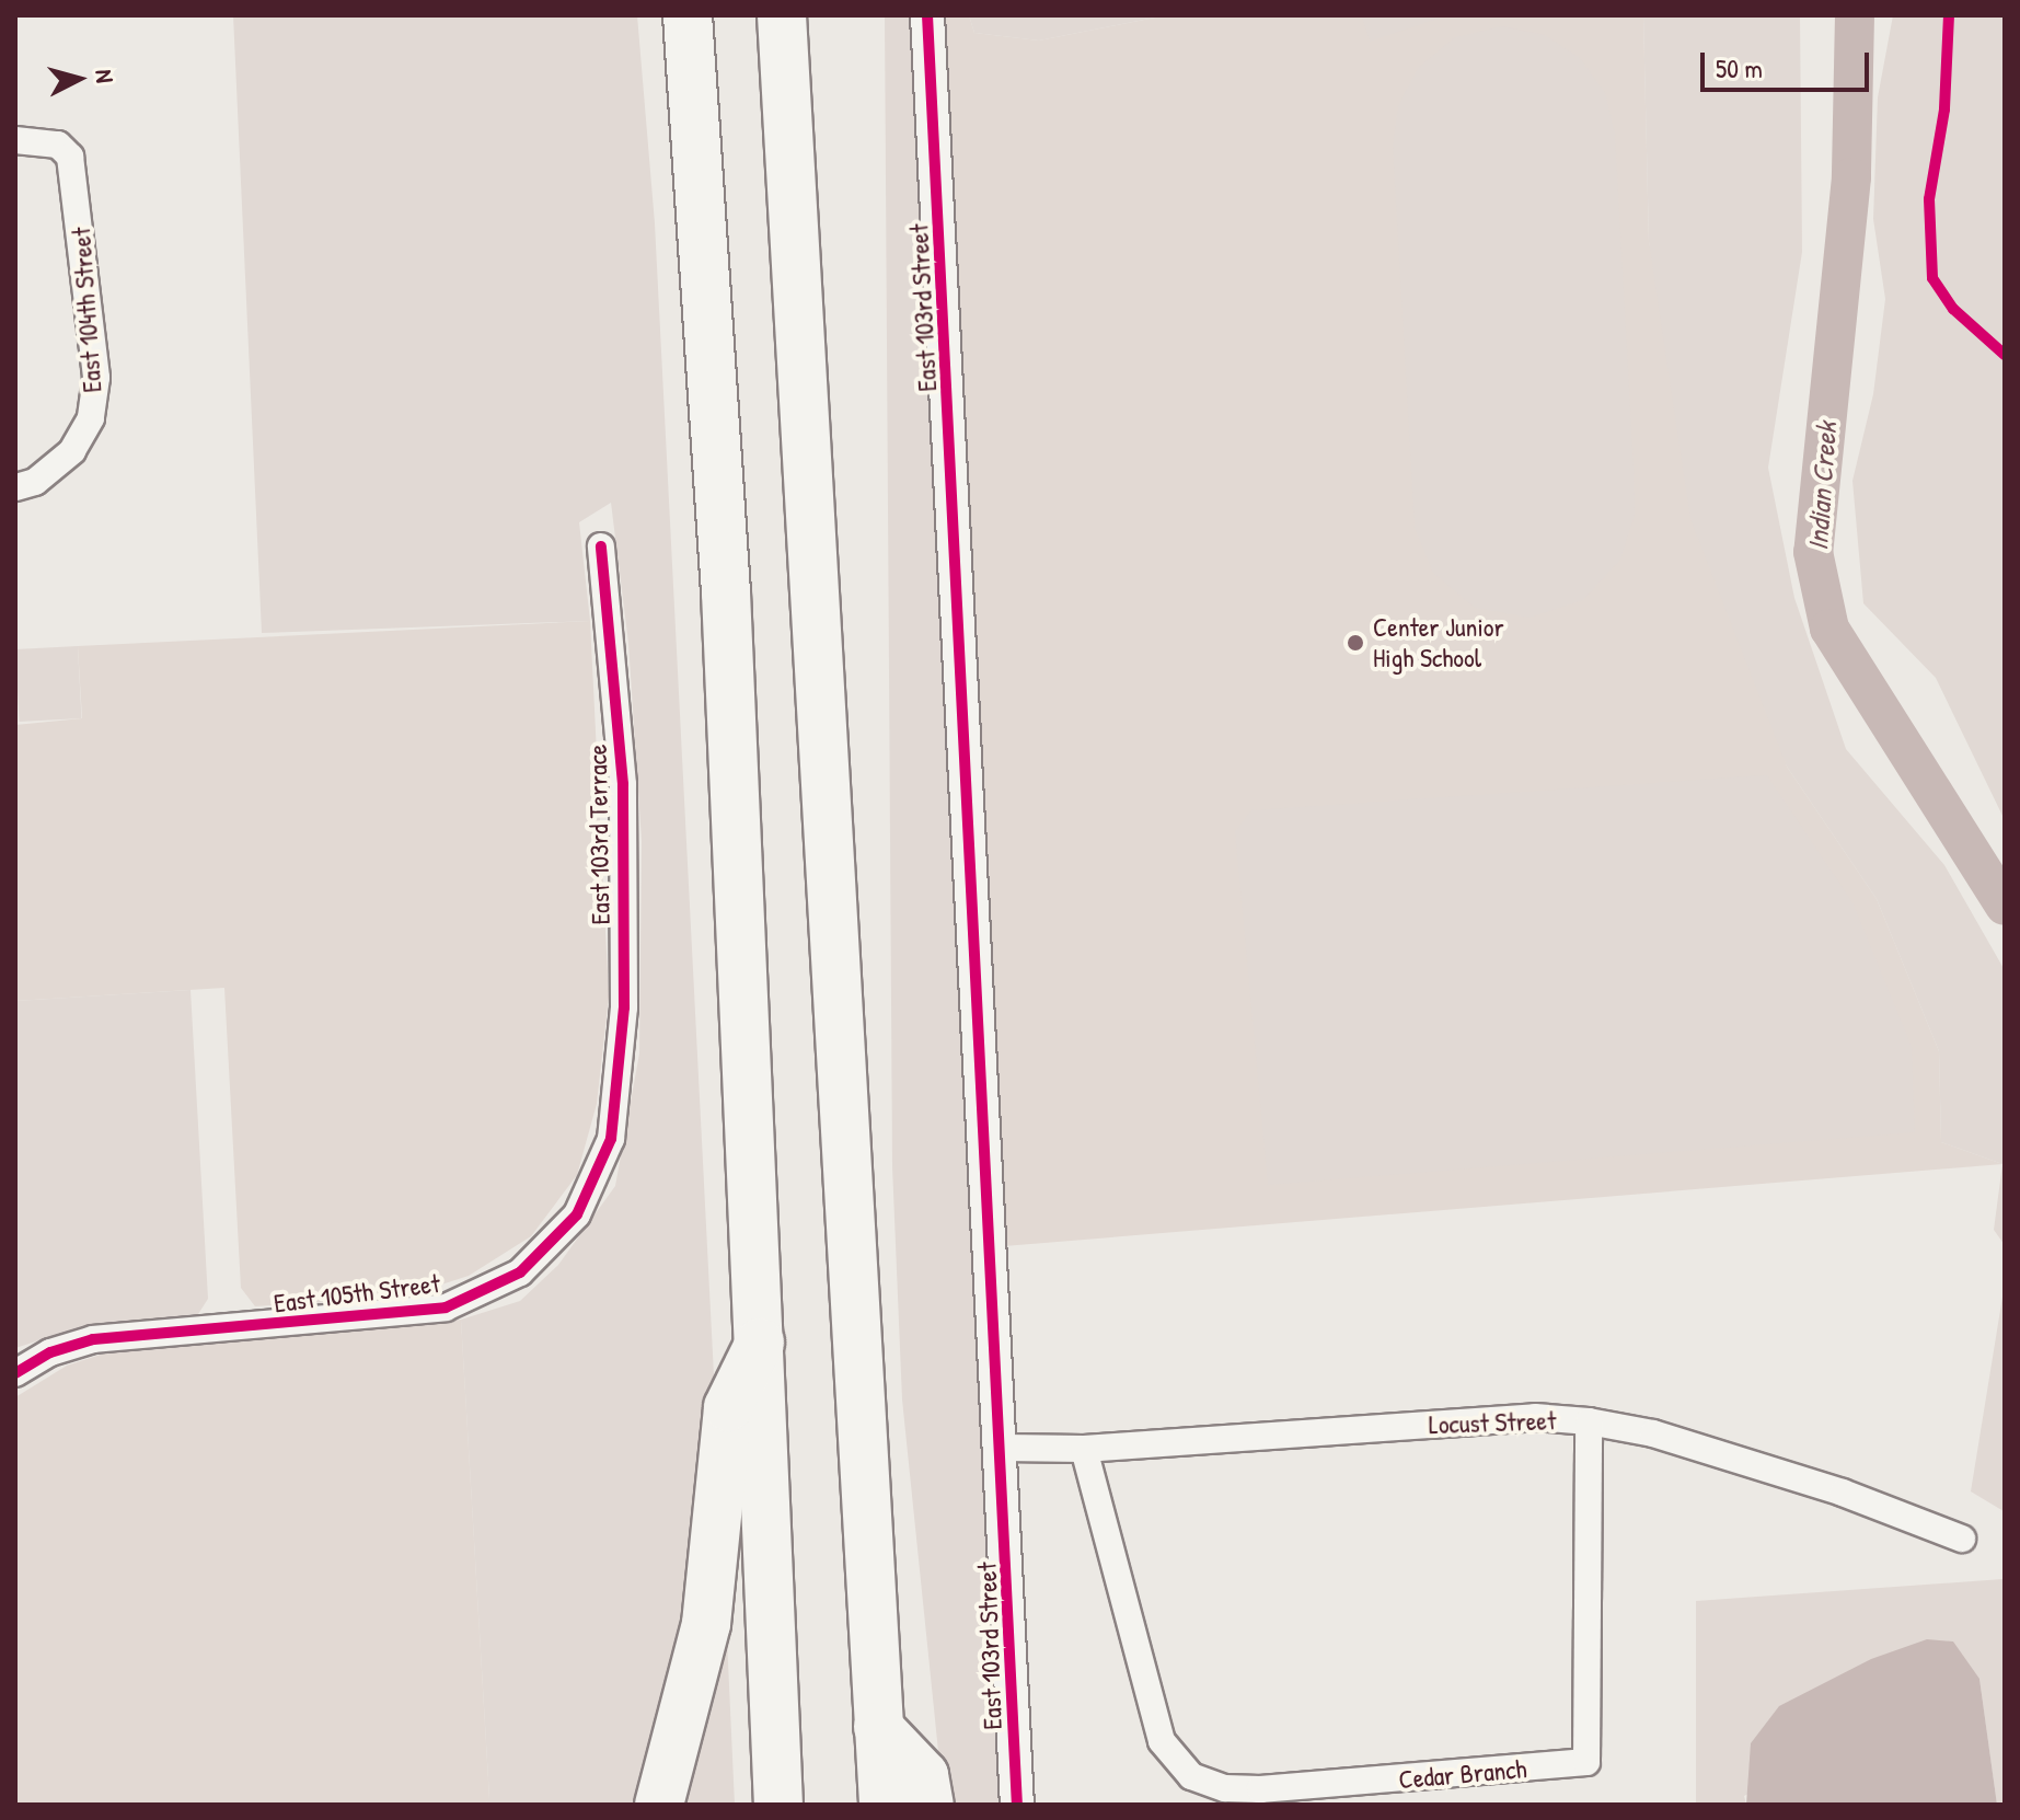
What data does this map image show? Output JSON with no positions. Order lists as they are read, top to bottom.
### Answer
{
  "streets": {
    "street": [
      "East 103rd Street",
      "East 104th Street",
      "East 103rd Terrace",
      "East 105th Street",
      "Locust Street",
      "Cedar Branch"
    ]
  },
  "crossings": [
    ["East 103rd Street", "Locust Street"],
    ["East 103rd Terrace", "East 105th Street"],
    ["Locust Street", "Cedar Branch"]
  ],
  "water": ["Indian Creek"],
  "places": ["Center Junior High School"],
  "scale_bar": "50 m",
  "north": "right"
}
